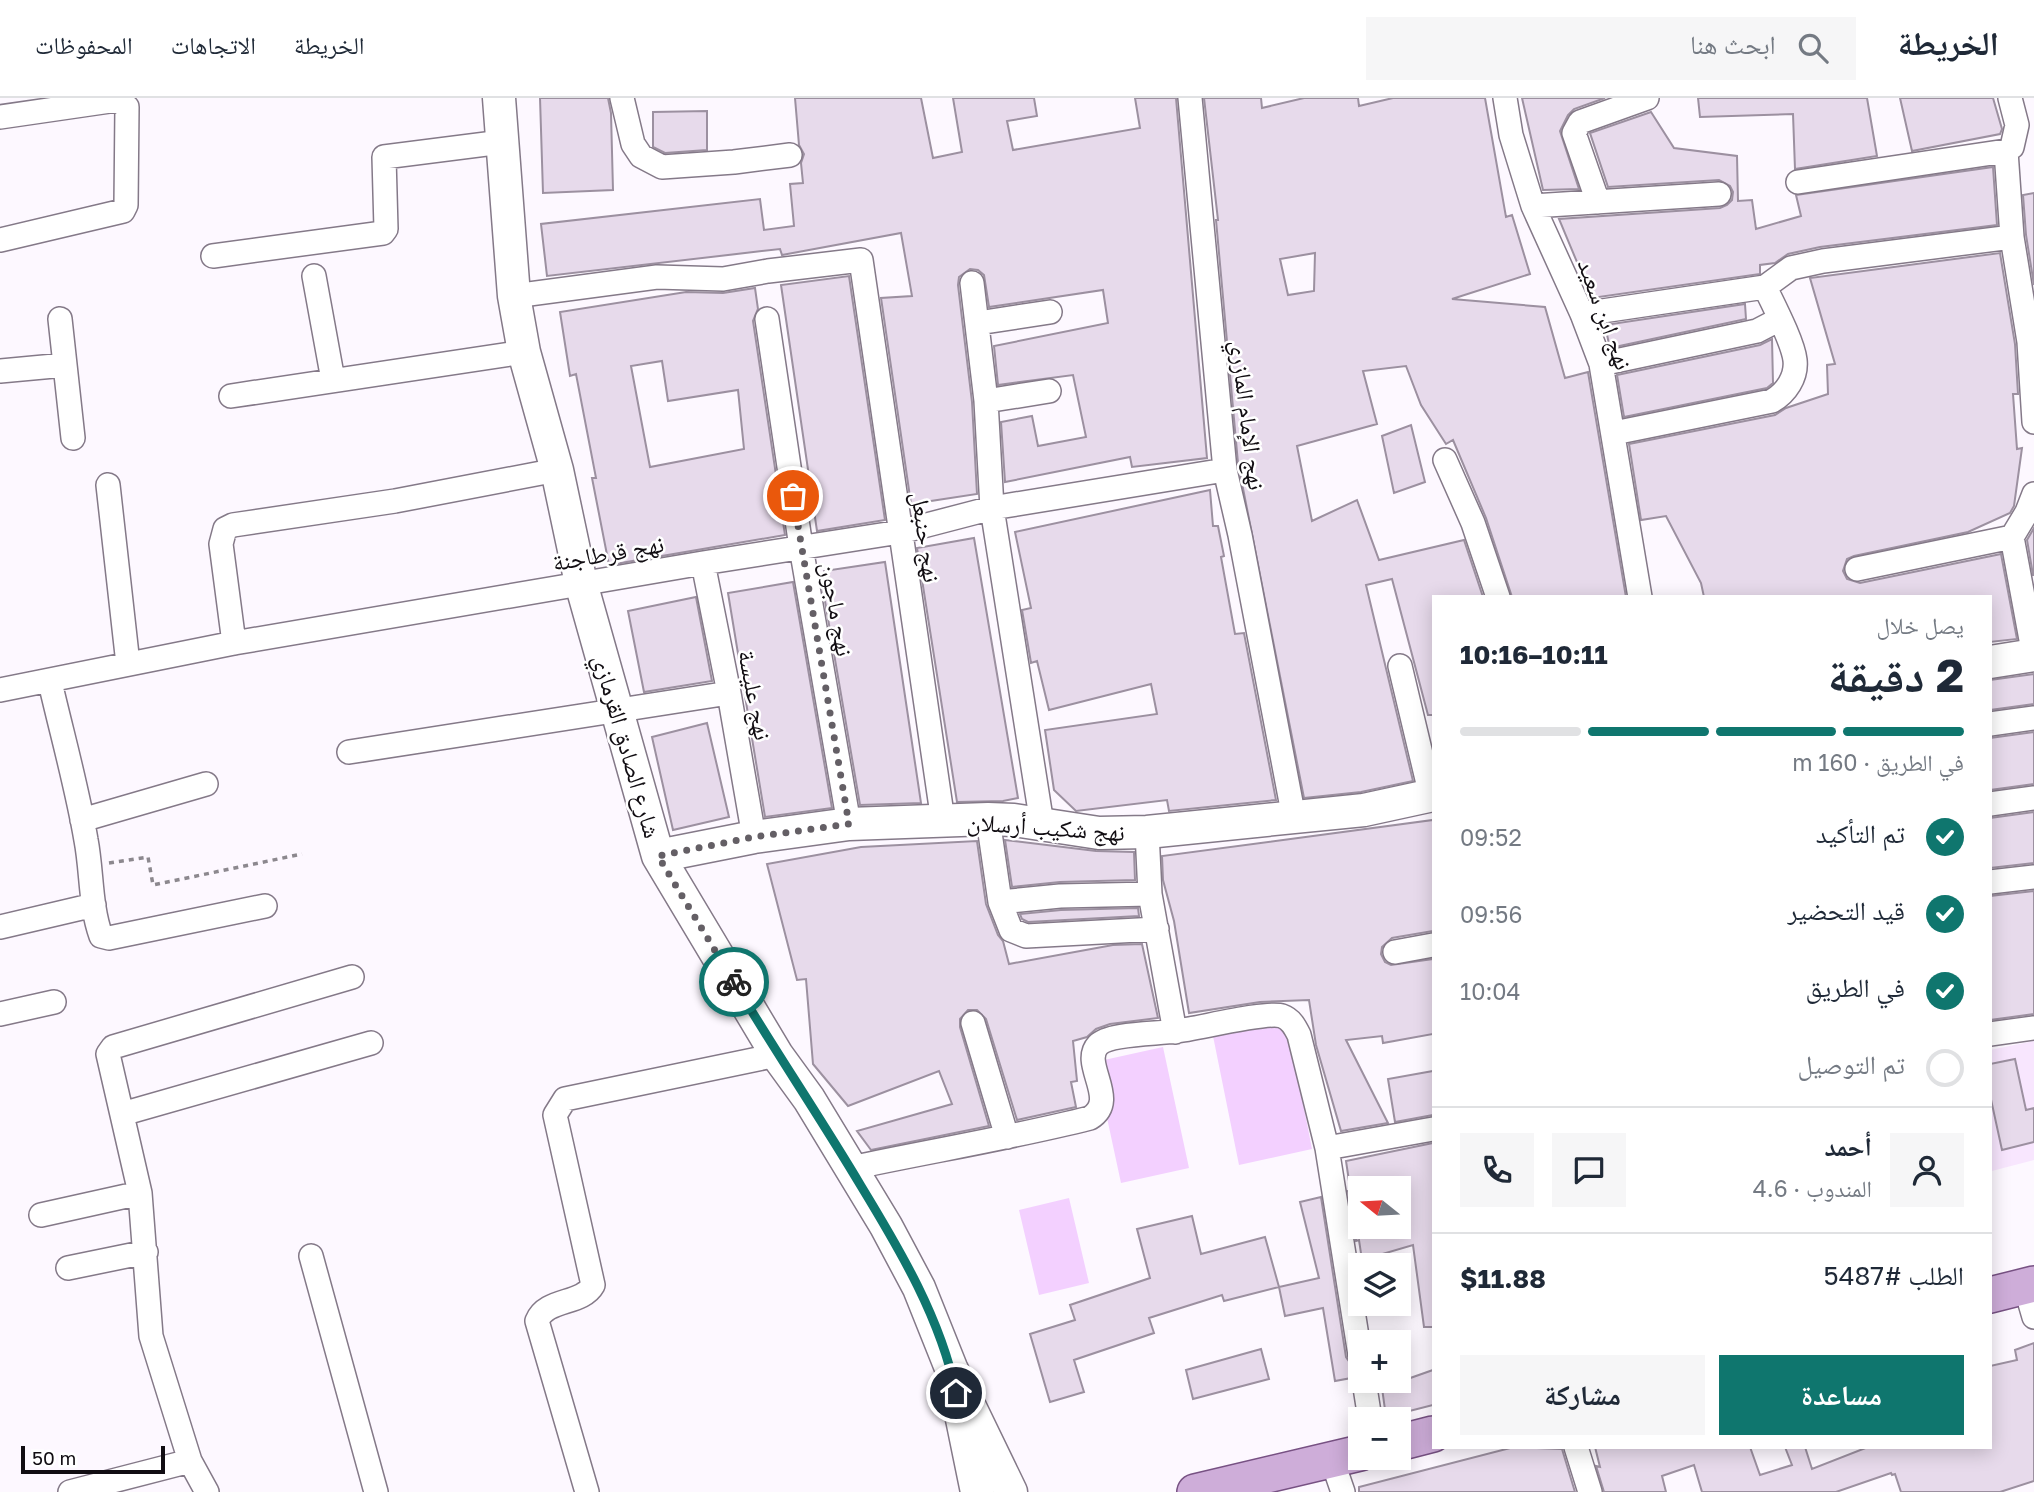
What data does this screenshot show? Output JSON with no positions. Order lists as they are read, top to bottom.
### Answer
{
  "streets": {
    "main road": ["شارع الصادق القرمازي", "نهج شكيب أرسلان"],
    "street": [
      "نهج ابن سعيد",
      "نهج الإمام المازري",
      "نهج حنبعل",
      "نهج قرطاجنة",
      "نهج ماجون",
      "نهج عليسة"
    ]
  },
  "crossings": [
    ["نهج الإمام المازري", "نهج قرطاجنة"],
    ["نهج الإمام المازري", "نهج شكيب أرسلان"],
    ["نهج حنبعل", "نهج قرطاجنة"],
    ["نهج حنبعل", "شارع الصادق القرمازي"],
    ["نهج حنبعل", "نهج شكيب أرسلان"],
    ["نهج قرطاجنة", "نهج ماجون"],
    ["نهج قرطاجنة", "نهج عليسة"],
    ["نهج قرطاجنة", "شارع الصادق القرمازي"],
    ["نهج ماجون", "نهج شكيب أرسلان"],
    ["نهج عليسة", "نهج شكيب أرسلان"],
    ["شارع الصادق القرمازي", "نهج شكيب أرسلان"]
  ],
  "scale_bar": "50 m",
  "north": "left",
  "page": {
    "header": "الخريطة",
    "search": "ابحث هنا",
    "nav": ["الخريطة", "الاتجاهات", "المحفوظات"],
    "heading": ["2 دقيقة", "يصل خلال", "10:11–10:16"],
    "panel": [
      "أحمد",
      "المندوب · 4.6",
      "الطلب #5487",
      "$11.88"
    ],
    "bar": "في الطريق · 160 m",
    "list": [
      ["تم التأكيد", "09:52"],
      ["قيد التحضير", "09:56"],
      ["في الطريق", "10:04"],
      "تم التوصيل"
    ],
    "map_buttons": ["+", "−"],
    "buttons": ["مساعدة", "مشاركة"],
    "scale": "50 m"
  }
}
